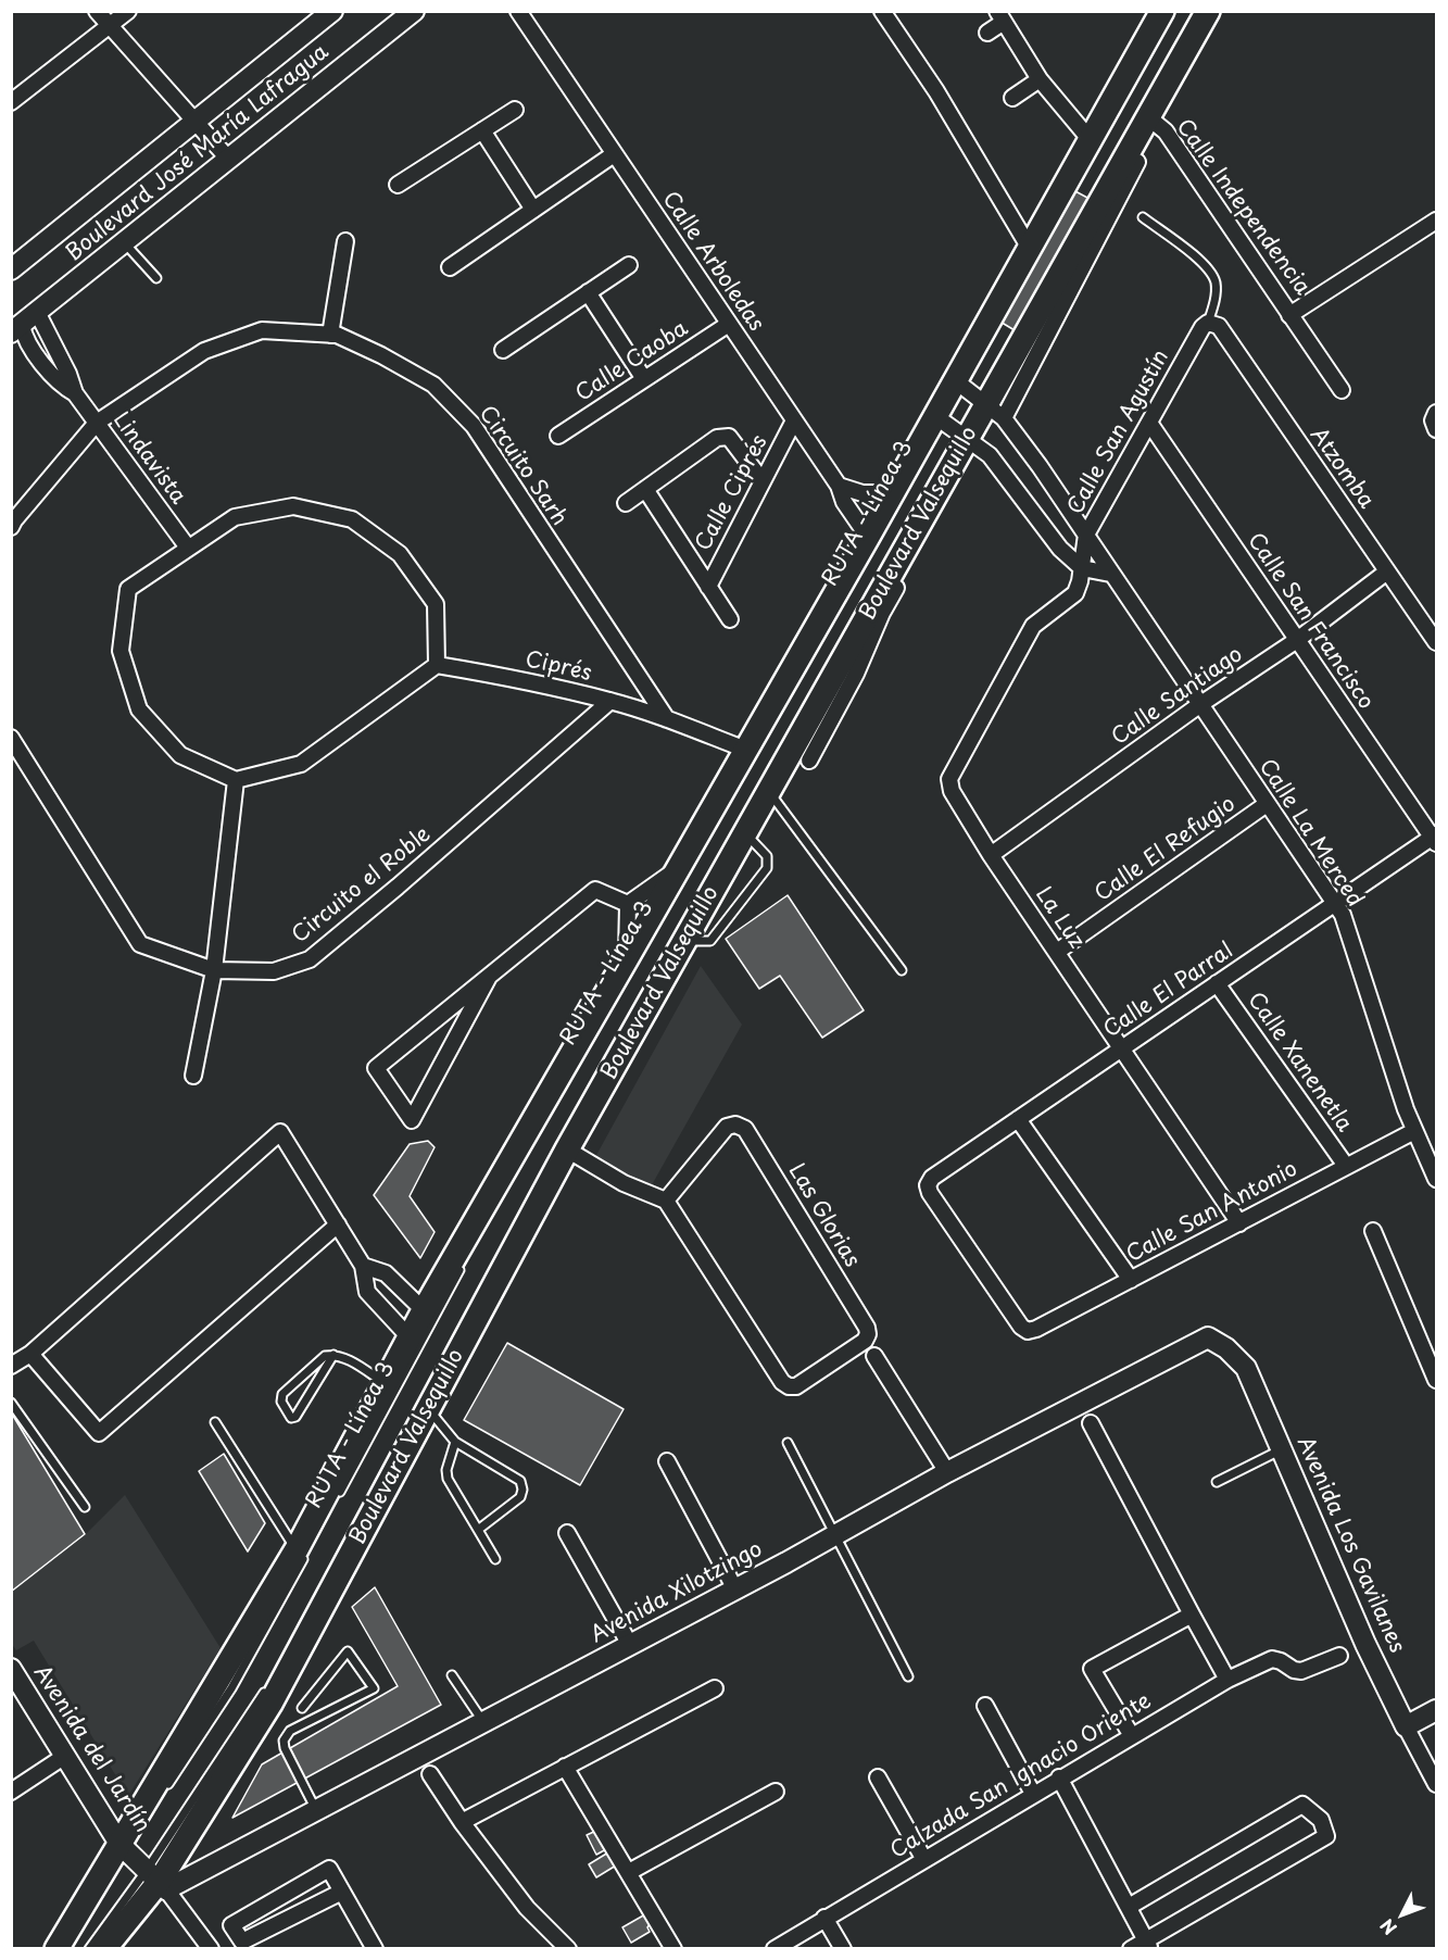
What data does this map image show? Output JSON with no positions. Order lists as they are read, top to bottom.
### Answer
{
  "streets": {
    "main road": ["Boulevard Valsequillo"],
    "street": [
      "Boulevard José María Lafragua",
      "Calle Independencia",
      "Calle Arboledas",
      "Calle Caoba",
      "Calle San Agustín",
      "Lindavista",
      "Circuito Sarh",
      "Atzomba",
      "Calle Ciprés",
      "Calle San Francisco",
      "Ciprés",
      "Calle Santiago",
      "Calle La Merced",
      "Calle El Refugio",
      "Circuito el Roble",
      "La Luz",
      "Calle El Parral",
      "Calle Xanenetla",
      "Calle San Antonio",
      "Las Glorias",
      "Avenida Los Gavilanes",
      "Avenida Xilotzingo",
      "Avenida del Jardín",
      "Calzada San Ignacio Oriente"
    ],
    "lane": ["RUTA - Línea 3"]
  },
  "crossings": [
    ["Boulevard José María Lafragua", "Lindavista"],
    ["Calle Independencia", "Boulevard Valsequillo"],
    ["Calle Arboledas", "Calle Caoba"],
    ["Calle Arboledas", "Calle Ciprés"],
    ["Calle Arboledas", "Boulevard Valsequillo"],
    ["Calle San Agustín", "Atzomba"],
    ["Calle San Agustín", "Calle San Francisco"],
    ["Calle San Agustín", "Calle La Merced"],
    ["Calle San Agustín", "La Luz"],
    ["Lindavista", "Circuito Sarh"],
    ["Circuito Sarh", "Ciprés"],
    ["Atzomba", "Calle Santiago"],
    ["RUTA - Línea 3", "Boulevard Valsequillo"],
    ["Boulevard Valsequillo", "Calle La Merced"],
    ["Boulevard Valsequillo", "Avenida Xilotzingo"],
    ["Boulevard Valsequillo", "Avenida del Jardín"],
    ["Calle San Francisco", "Calle Santiago"],
    ["Calle San Francisco", "Calle El Parral"],
    ["Ciprés", "Circuito el Roble"],
    ["Calle Santiago", "Calle La Merced"],
    ["Calle Santiago", "La Luz"],
    ["Calle La Merced", "Calle El Refugio"],
    ["Calle La Merced", "Calle El Parral"],
    ["Calle La Merced", "Calle San Antonio"],
    ["Calle El Refugio", "La Luz"],
    ["La Luz", "Calle El Parral"],
    ["La Luz", "Calle San Antonio"],
    ["Calle El Parral", "Calle Xanenetla"],
    ["Calle El Parral", "Calle San Antonio"],
    ["Calle Xanenetla", "Calle San Antonio"],
    ["Avenida Los Gavilanes", "Avenida Xilotzingo"],
    ["Avenida Xilotzingo", "Avenida del Jardín"]
  ],
  "north": "bottom left"
}
